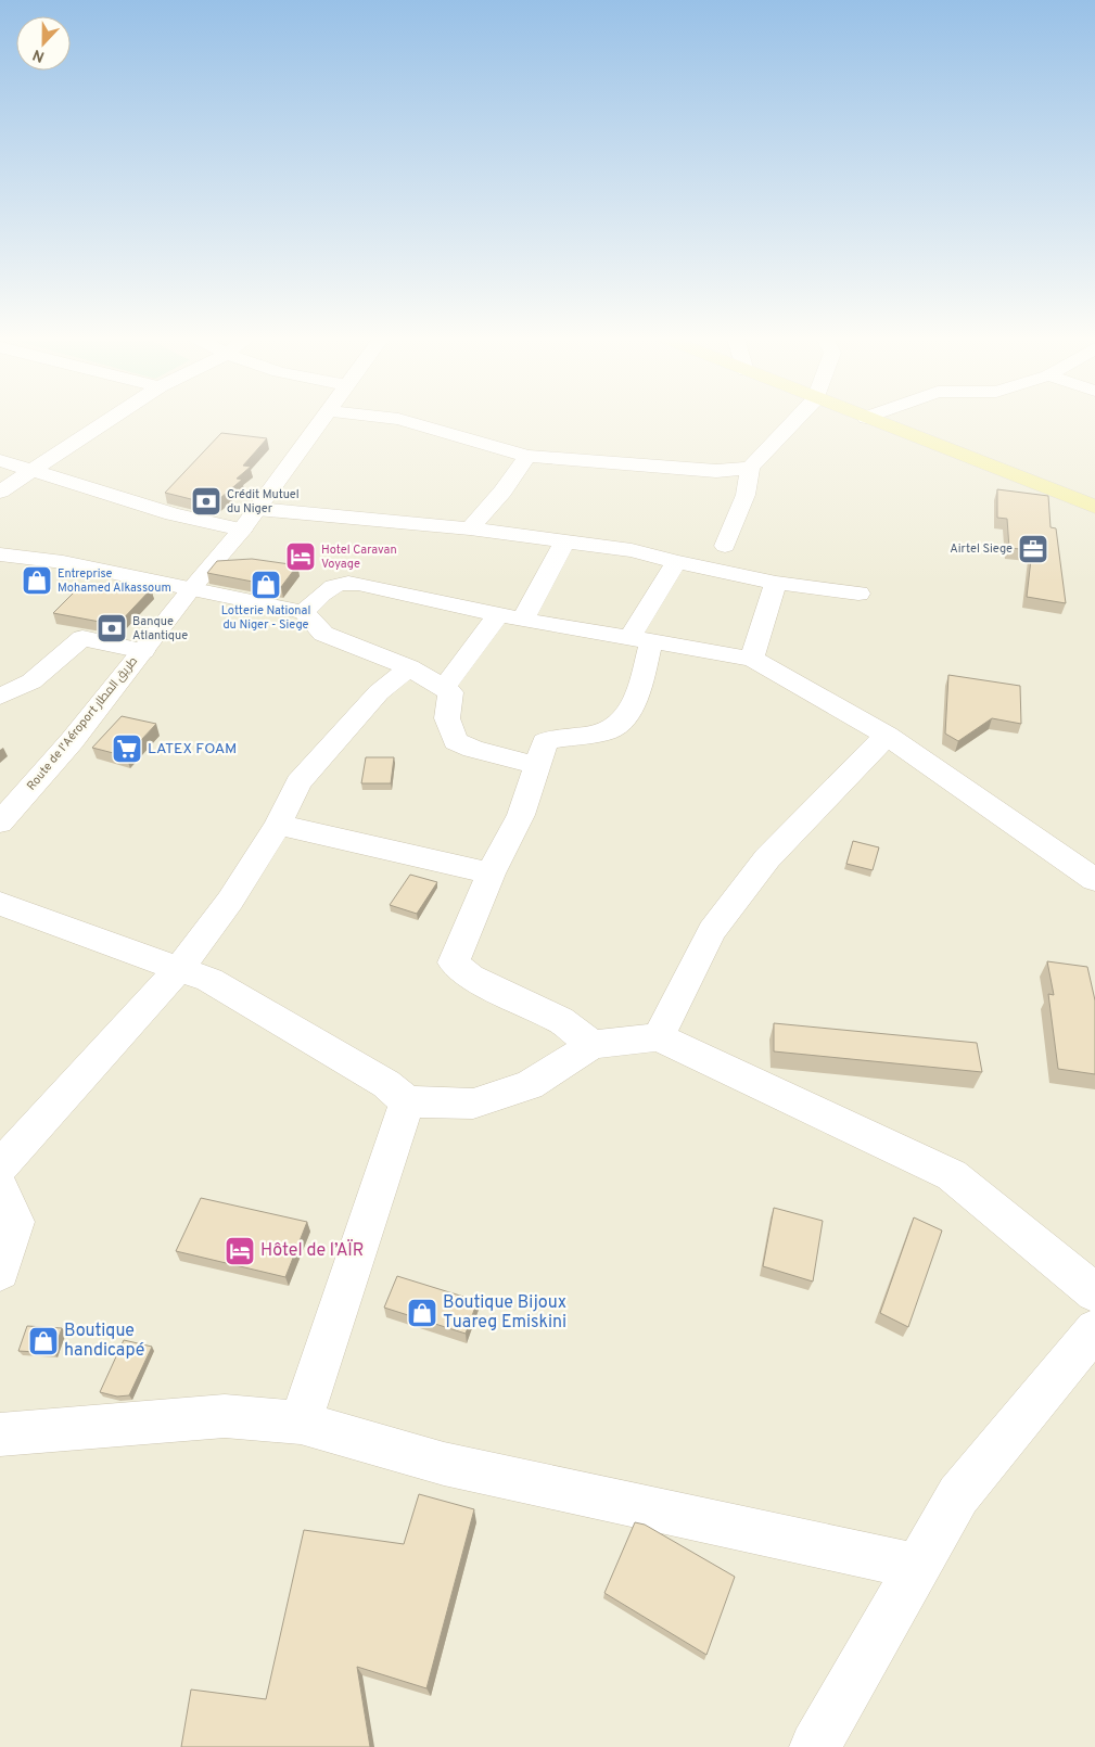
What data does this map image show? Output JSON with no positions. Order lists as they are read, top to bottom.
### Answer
{
  "streets": {
    "street": ["Route de l'Aéroport طريق المطار"]
  },
  "places": {
    "bank": ["Crédit Mutuel du Niger", "Banque Atlantique"],
    "office": ["Airtel Siege"],
    "hotel": ["Hotel Caravan Voyage", "Hôtel de l’AÏR"],
    "shop": [
      "Entreprise Mohamed Alkassoum",
      "Lotterie National du Niger - Siege",
      "Boutique Bijoux Tuareg Emiskini",
      "Boutique handicapé"
    ],
    "supermarket": ["LATEX FOAM"]
  },
  "north": "bottom"
}
